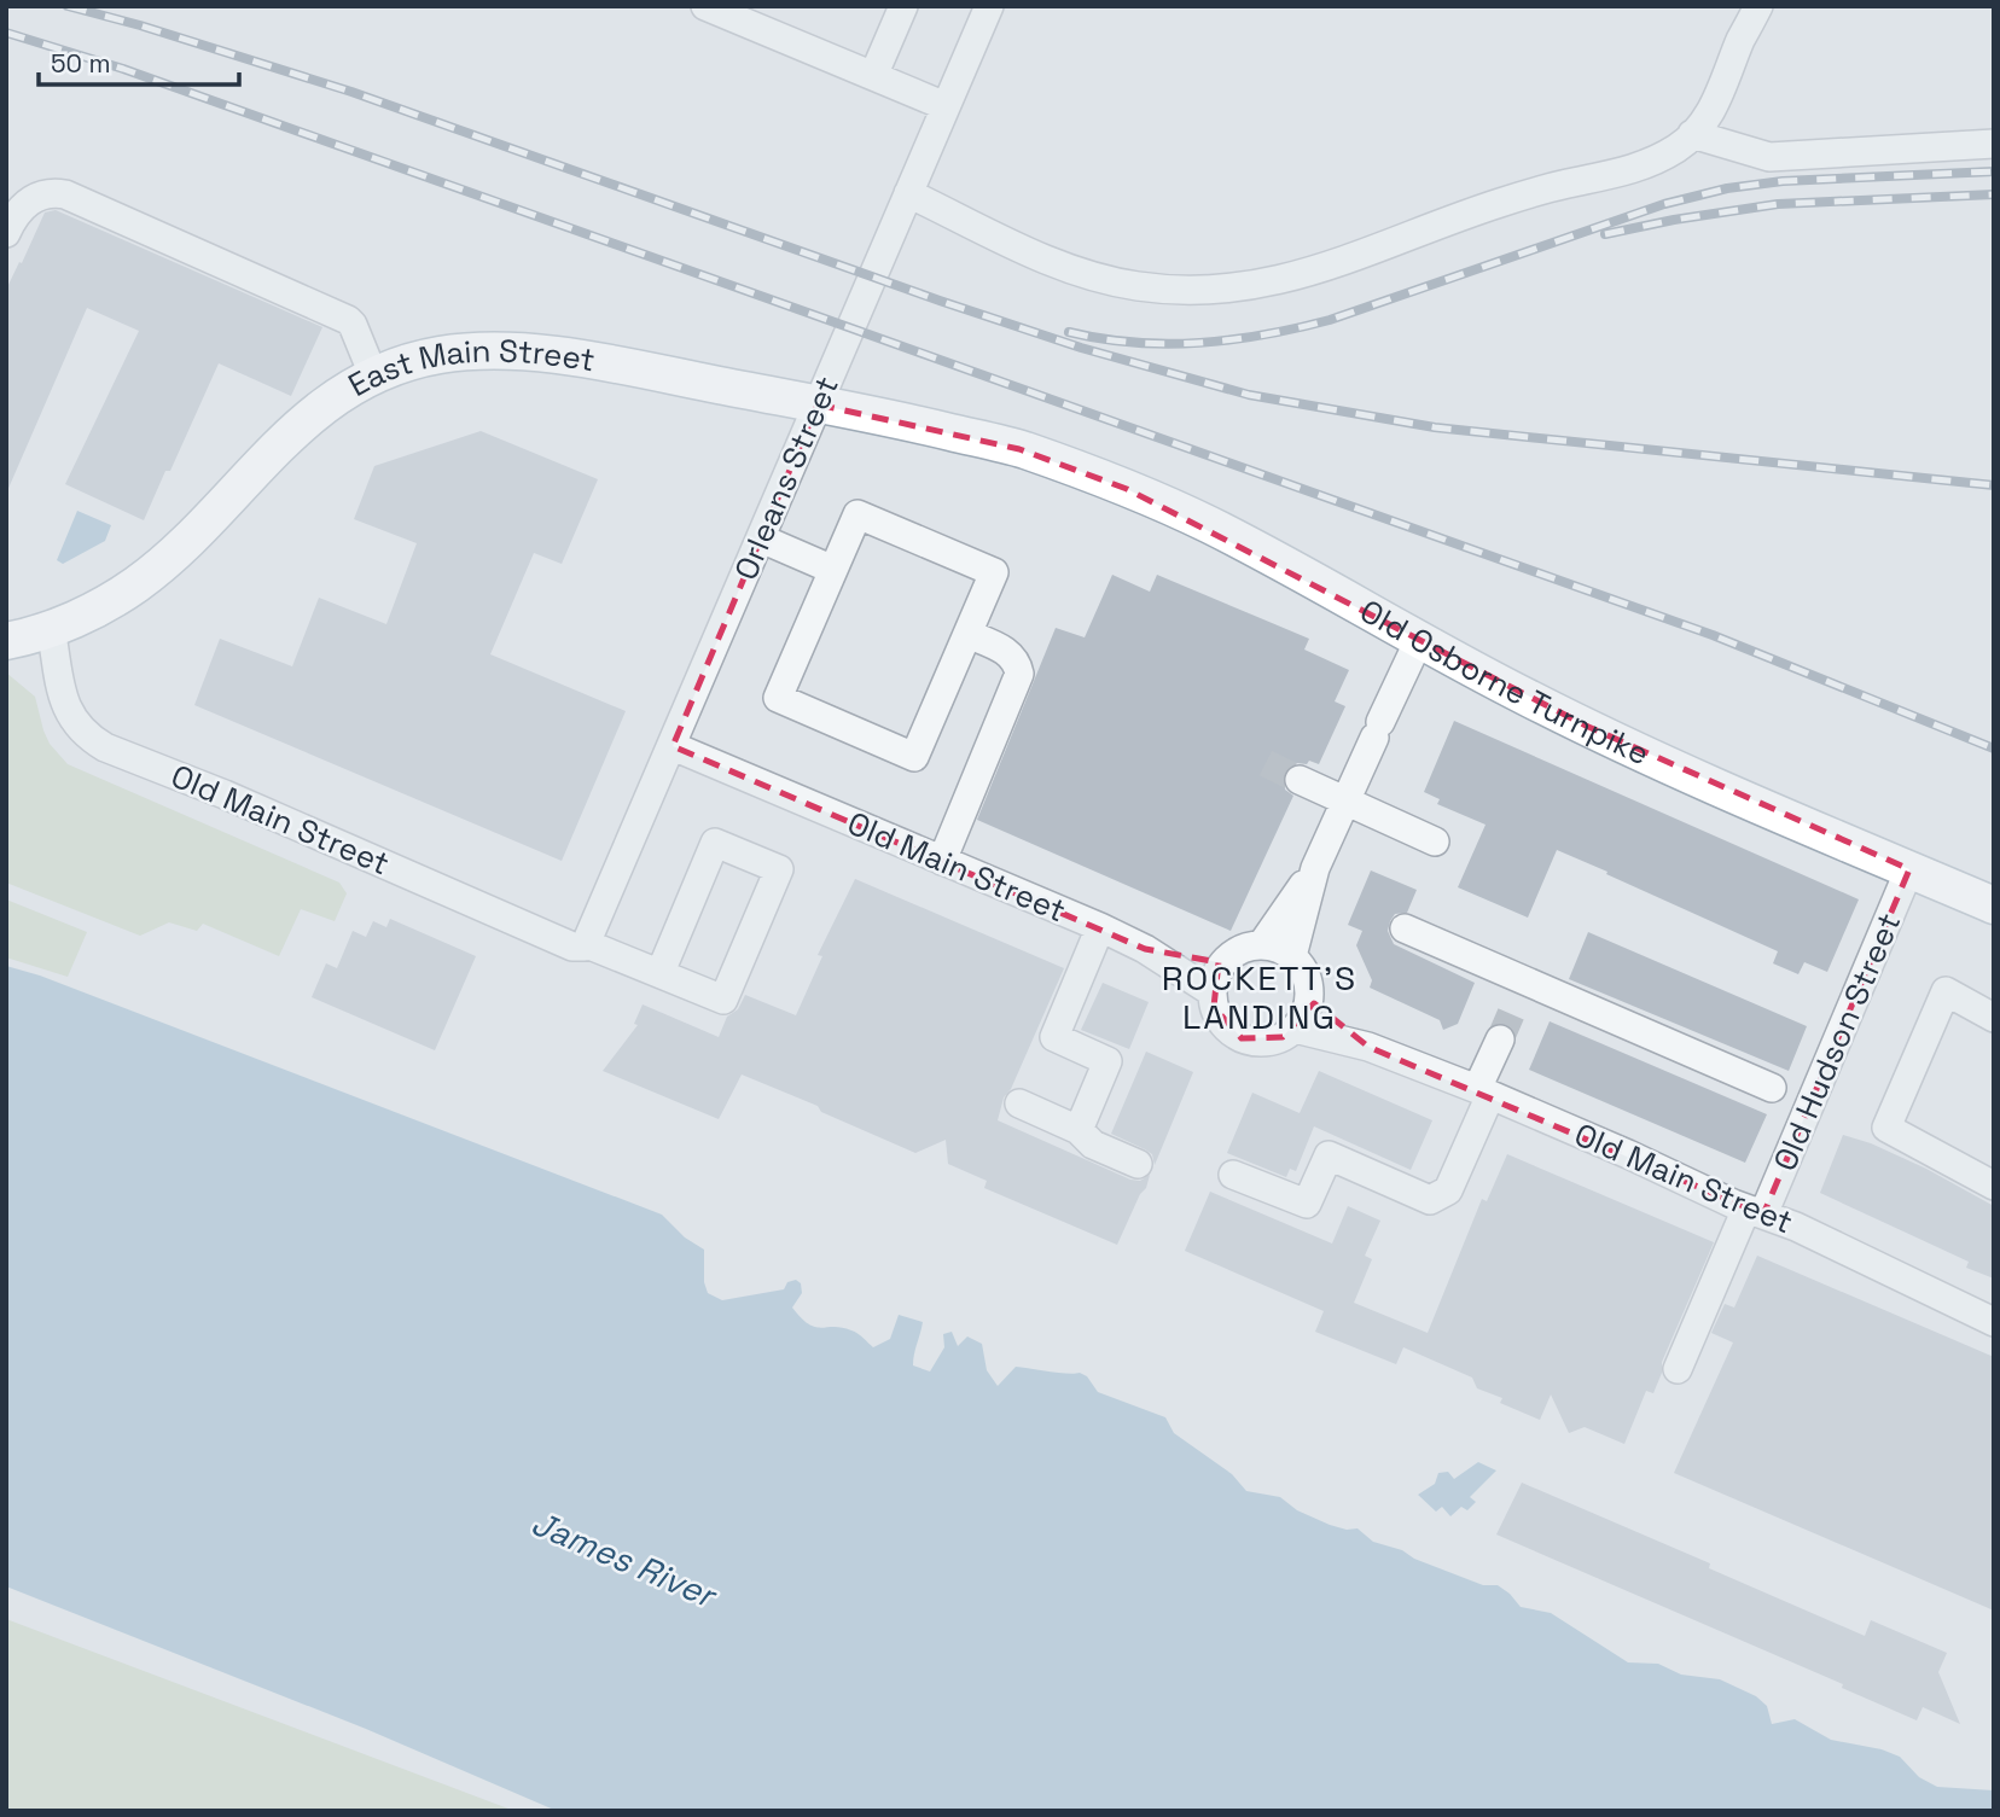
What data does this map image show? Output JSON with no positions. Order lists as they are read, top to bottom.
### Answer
{
  "streets": {
    "main road": ["East Main Street", "Old Osborne Turnpike"],
    "street": ["Orleans Street", "Old Main Street", "Old Hudson Street"]
  },
  "crossings": [
    ["East Main Street", "Orleans Street"],
    ["East Main Street", "Old Osborne Turnpike"],
    ["East Main Street", "Old Main Street"],
    ["Orleans Street", "Old Main Street"],
    ["Old Osborne Turnpike", "Old Hudson Street"],
    ["Old Main Street", "Old Hudson Street"]
  ],
  "districts": ["ROCKETT'S LANDING"],
  "water": ["James River"],
  "scale_bar": "50 m"
}
